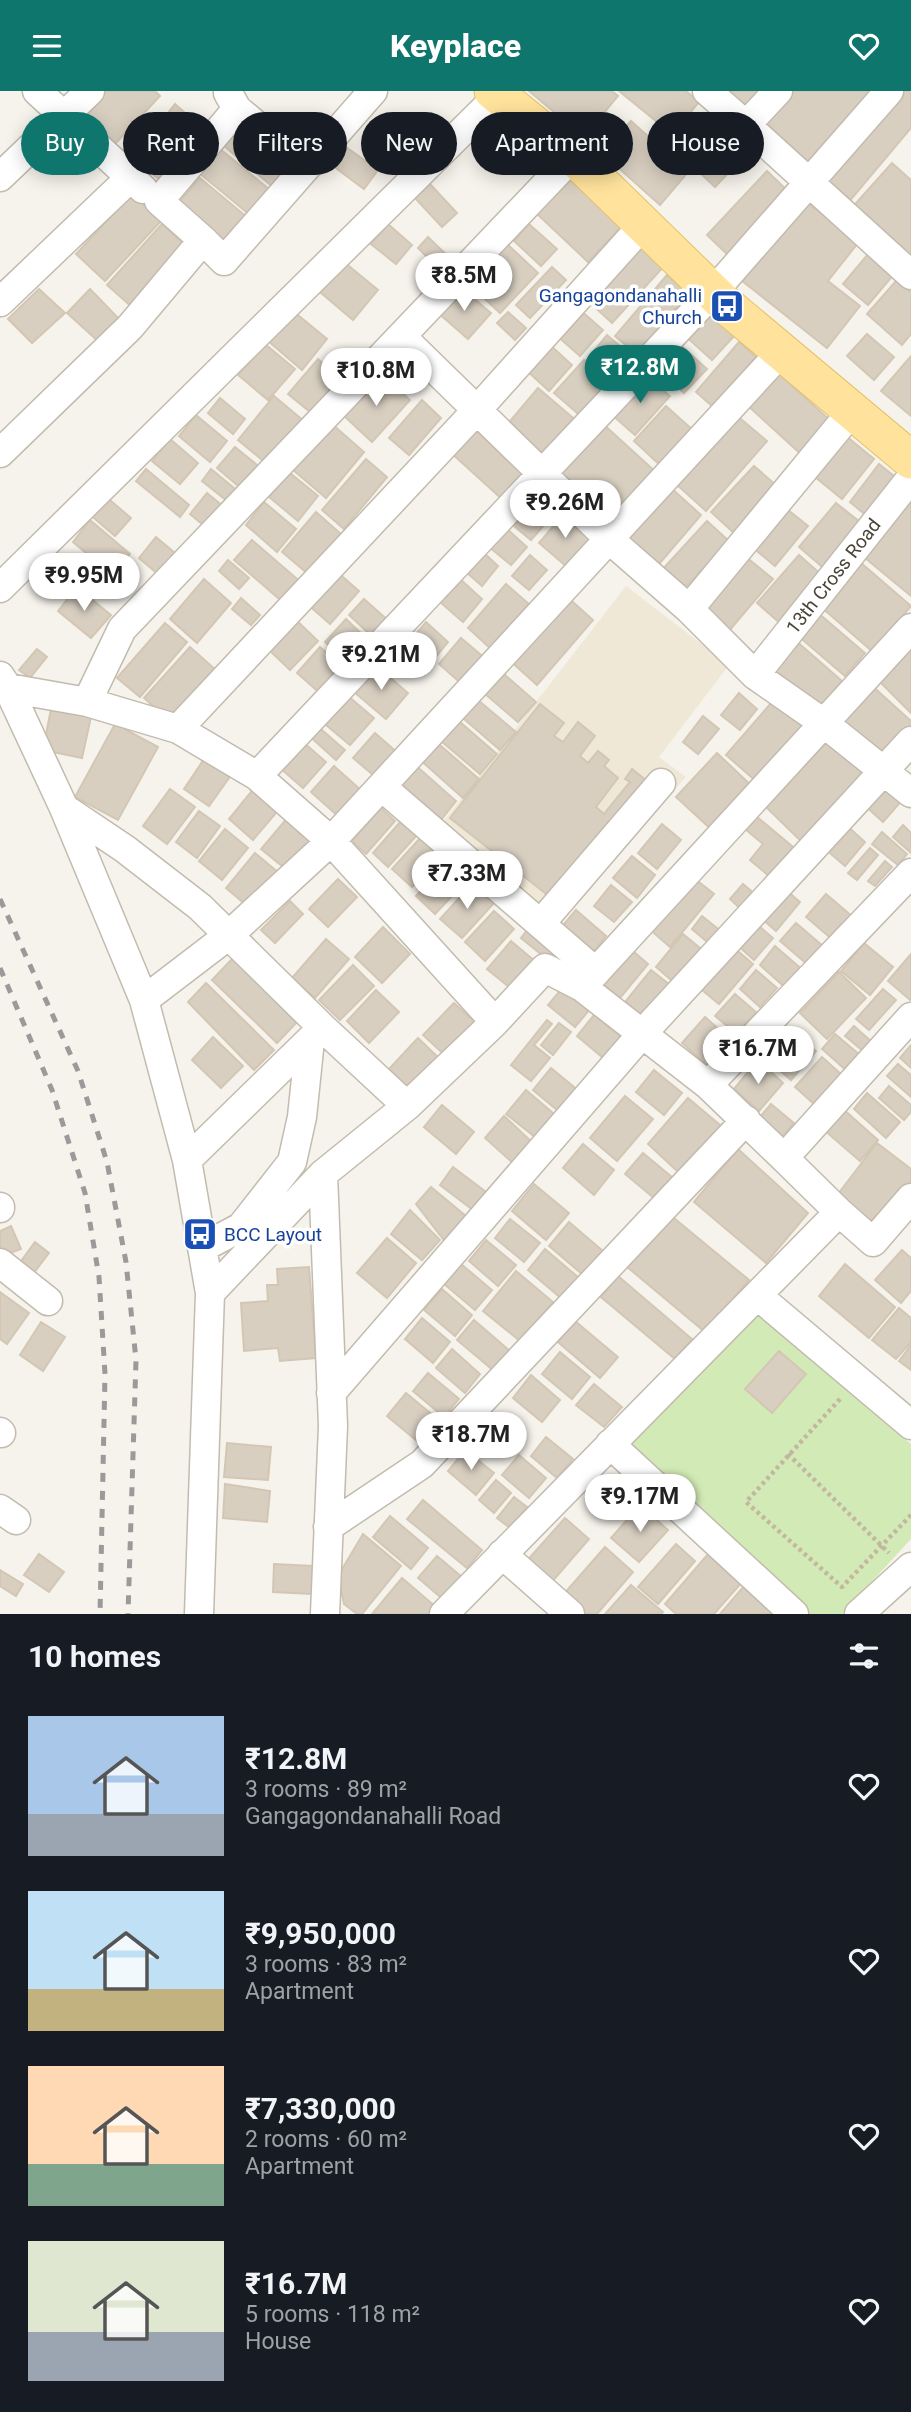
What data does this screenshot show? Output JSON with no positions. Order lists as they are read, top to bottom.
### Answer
{
  "streets": {
    "street": ["13th Cross Road"]
  },
  "places": {
    "bus stop": ["Gangagondanahalli Church", "BCC Layout"]
  },
  "page": {
    "header": "Keyplace",
    "chip": [
      "Buy",
      "Rent",
      "Filters",
      "New",
      "Apartment",
      "House"
    ],
    "price": [
      "₹8.5M",
      "₹12.8M",
      "₹10.8M",
      "₹9.26M",
      "₹9.95M",
      "₹9.21M",
      "₹7.33M",
      "₹16.7M",
      "₹18.7M",
      "₹9.17M"
    ],
    "heading": "10 homes",
    "list": [
      {
        "name": "₹12.8M",
        "note": "3 rooms · 89 m² · Gangagondanahalli Road"
      },
      {
        "name": "₹9,950,000",
        "note": "3 rooms · 83 m² · Apartment"
      },
      {
        "name": "₹7,330,000",
        "note": "2 rooms · 60 m² · Apartment"
      },
      {
        "name": "₹16.7M",
        "note": "5 rooms · 118 m² · House"
      }
    ]
  }
}
